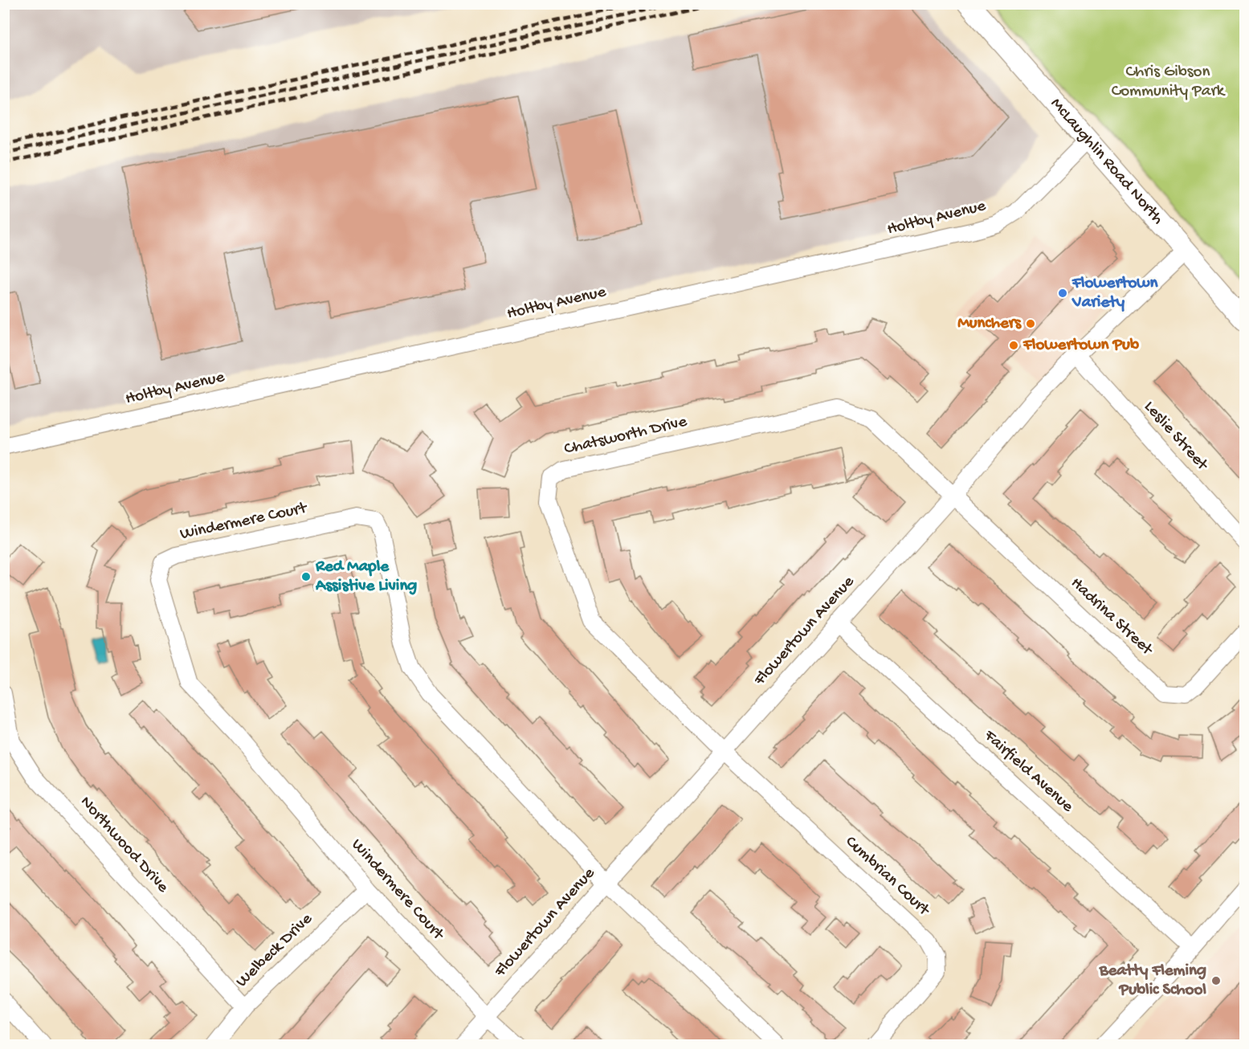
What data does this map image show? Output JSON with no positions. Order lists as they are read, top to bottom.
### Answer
{
  "streets": {
    "main road": ["McLaughlin Road North"],
    "street": [
      "Holtby Avenue",
      "Chatsworth Drive",
      "Leslie Street",
      "Windermere Court",
      "Hadrina Street",
      "Flowertown Avenue",
      "Fairfield Avenue",
      "Northwood Drive",
      "Cumbrian Court",
      "Welbeck Drive"
    ]
  },
  "crossings": [
    ["McLaughlin Road North", "Holtby Avenue"],
    ["McLaughlin Road North", "Flowertown Avenue"],
    ["Chatsworth Drive", "Hadrina Street"],
    ["Chatsworth Drive", "Flowertown Avenue"],
    ["Chatsworth Drive", "Cumbrian Court"],
    ["Leslie Street", "Flowertown Avenue"],
    ["Windermere Court", "Flowertown Avenue"],
    ["Windermere Court", "Welbeck Drive"],
    ["Hadrina Street", "Flowertown Avenue"],
    ["Flowertown Avenue", "Fairfield Avenue"],
    ["Flowertown Avenue", "Cumbrian Court"],
    ["Northwood Drive", "Welbeck Drive"]
  ],
  "parks": ["Chris Gibson Community Park"],
  "places": [
    "Flowertown Variety",
    "Munchers",
    "Flowertown Pub",
    "Red Maple Assistive Living",
    "Beatty Fleming Public School"
  ]
}
